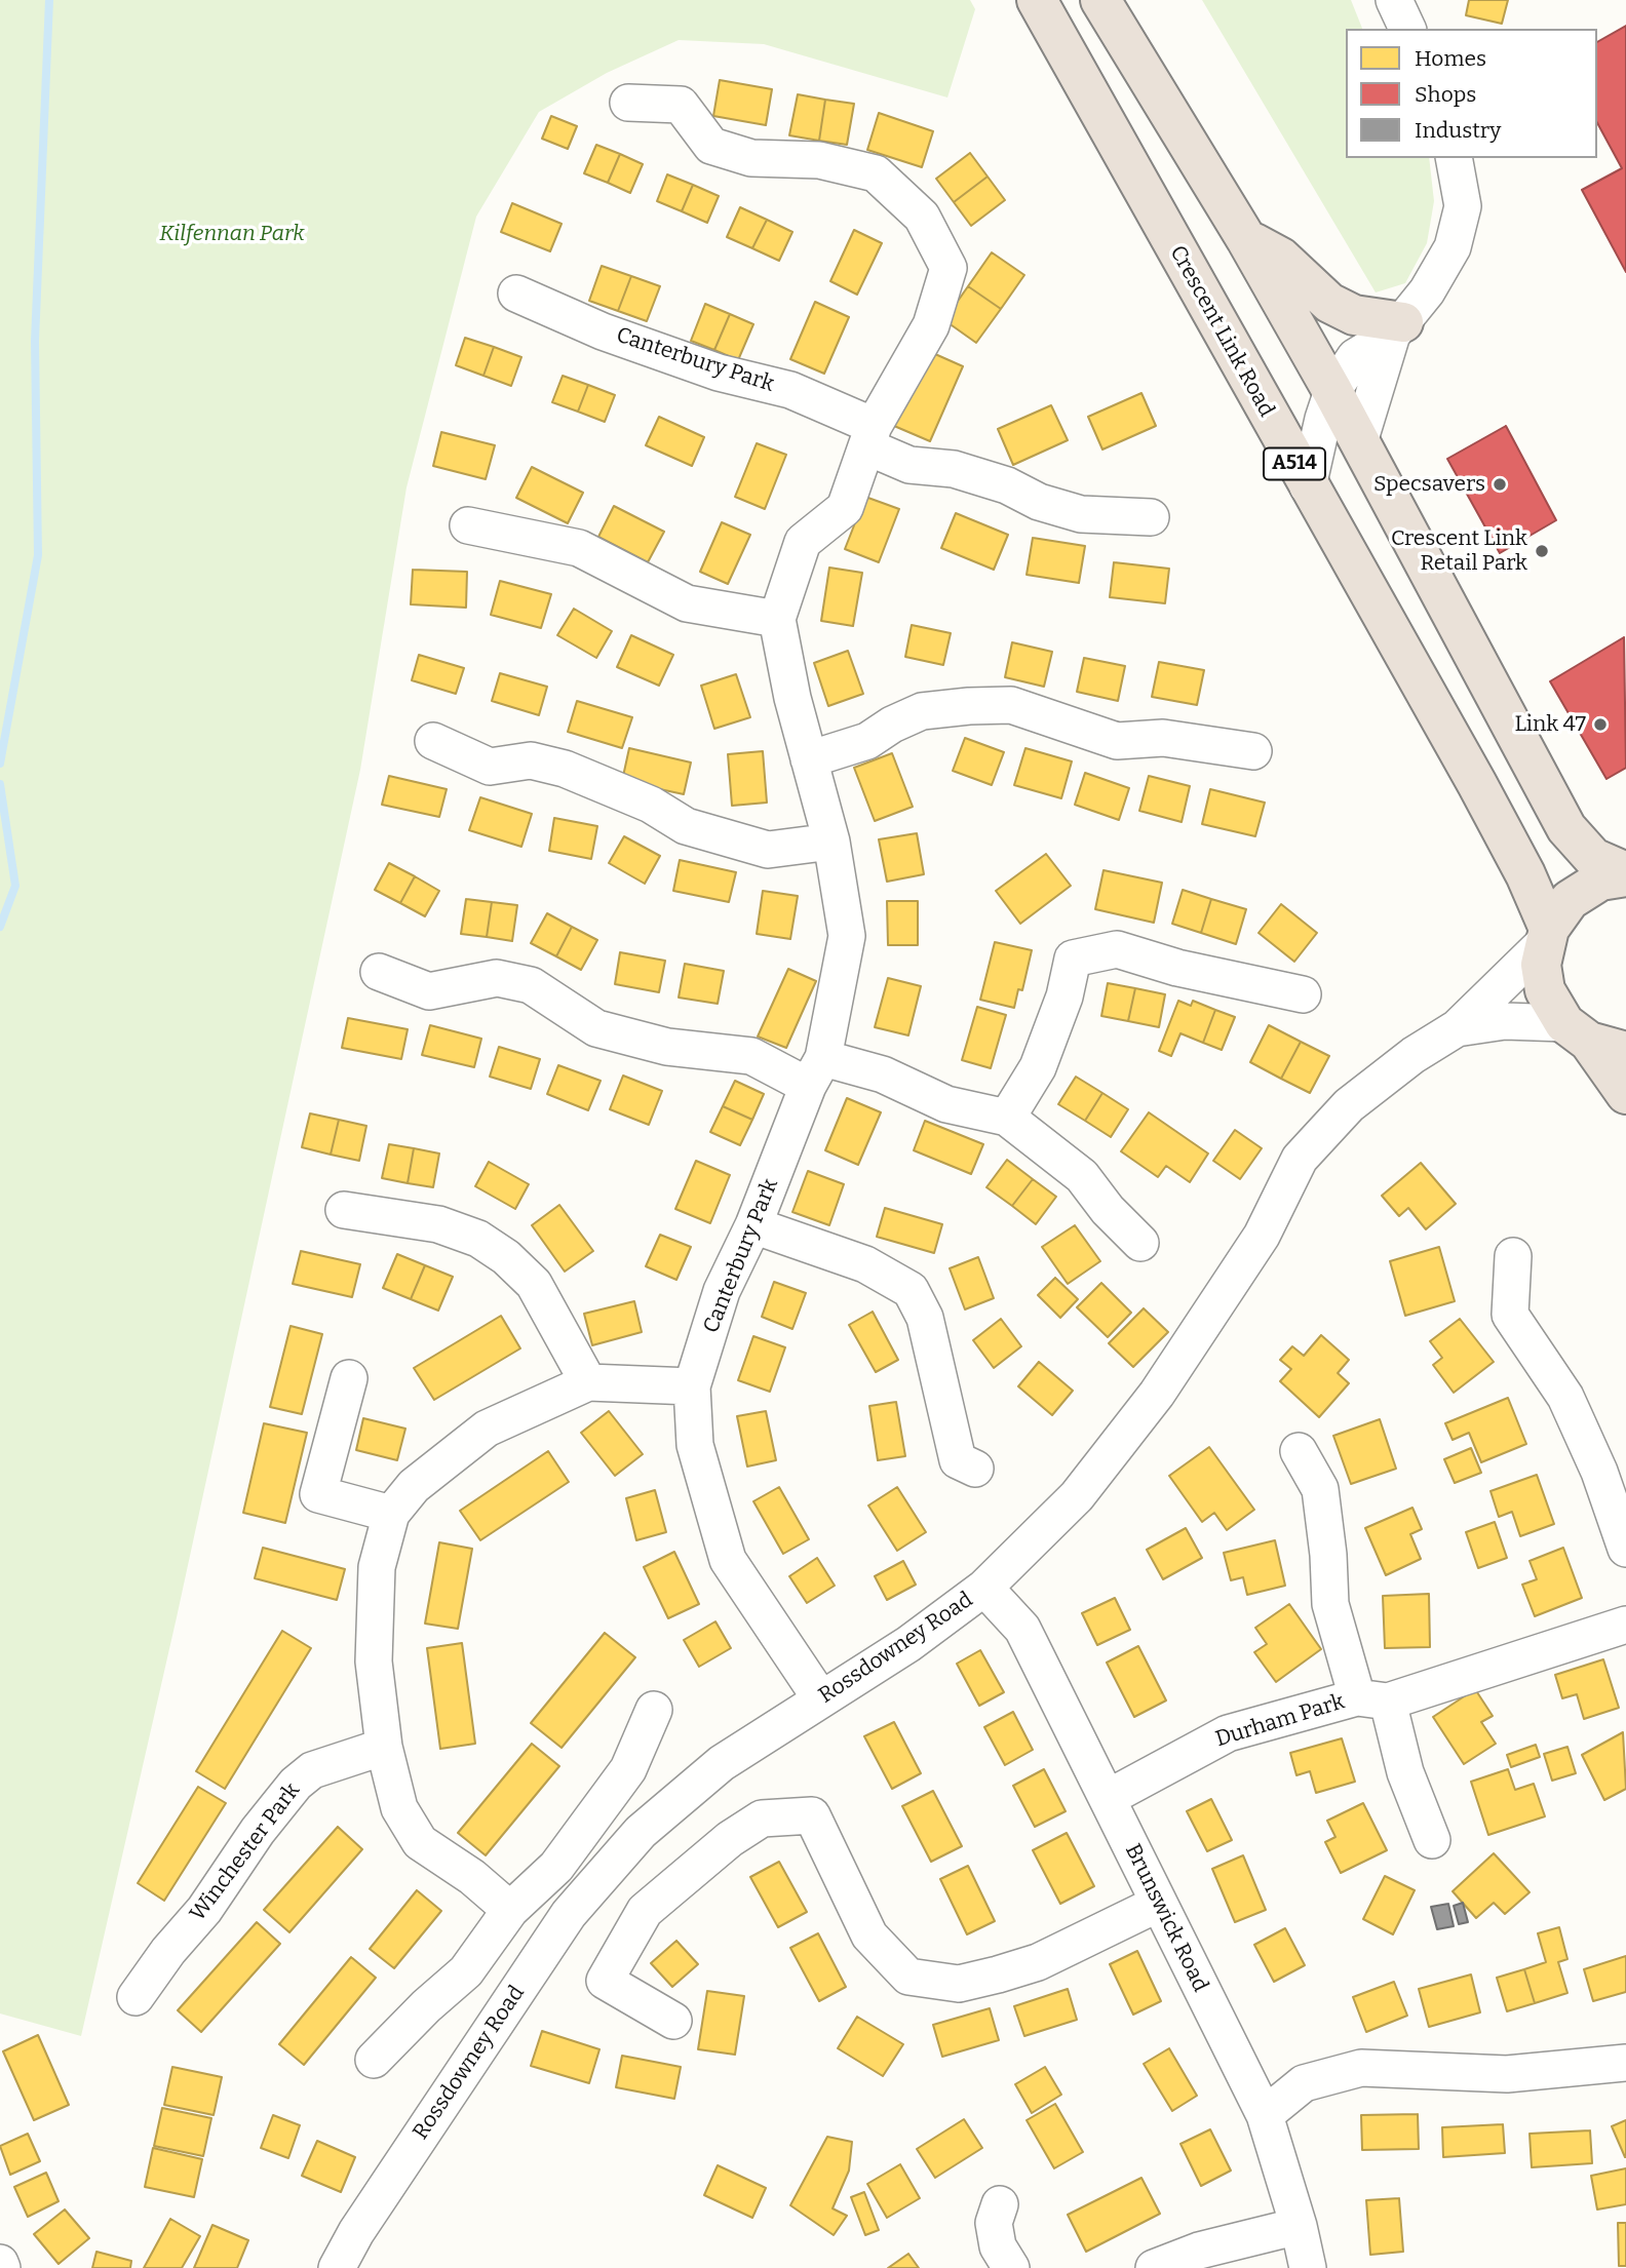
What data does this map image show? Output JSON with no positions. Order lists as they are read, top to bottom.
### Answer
{
  "streets": {
    "highway": ["Crescent Link Road", "A514"],
    "street": [
      "Canterbury Park",
      "Rossdowney Road",
      "Durham Park",
      "Winchester Park",
      "Brunswick Road"
    ]
  },
  "crossings": [
    ["Crescent Link Road", "Rossdowney Road"],
    ["Canterbury Park", "Rossdowney Road"],
    ["Rossdowney Road", "Brunswick Road"],
    ["Durham Park", "Brunswick Road"]
  ],
  "parks": ["Kilfennan Park"],
  "places": ["Specsavers", "Crescent Link Retail Park", "Link 47"],
  "legend": ["Homes", "Shops", "Industry"]
}
